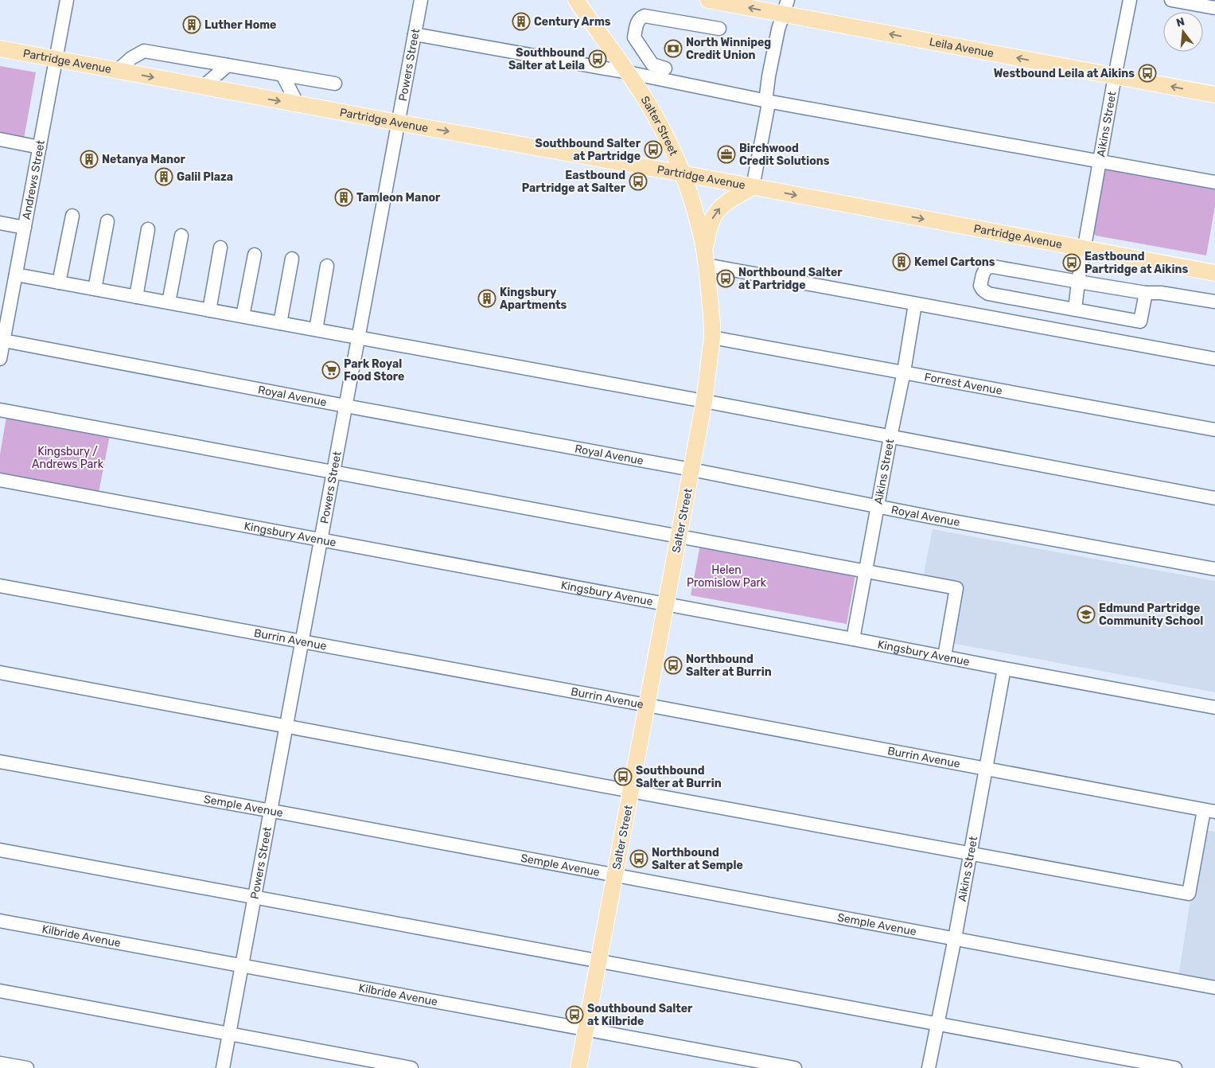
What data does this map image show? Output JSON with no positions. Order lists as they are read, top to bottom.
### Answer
{
  "streets": {
    "main road": ["Leila Avenue", "Partridge Avenue", "Salter Street"],
    "street": [
      "Powers Street",
      "Aikins Street",
      "Andrews Street",
      "Forrest Avenue",
      "Royal Avenue",
      "Kingsbury Avenue",
      "Burrin Avenue",
      "Semple Avenue",
      "Kilbride Avenue"
    ]
  },
  "crossings": [
    ["Leila Avenue", "Aikins Street"],
    ["Partridge Avenue", "Powers Street"],
    ["Partridge Avenue", "Aikins Street"],
    ["Partridge Avenue", "Salter Street"],
    ["Partridge Avenue", "Andrews Street"],
    ["Powers Street", "Royal Avenue"],
    ["Powers Street", "Kingsbury Avenue"],
    ["Powers Street", "Burrin Avenue"],
    ["Powers Street", "Semple Avenue"],
    ["Powers Street", "Kilbride Avenue"],
    ["Aikins Street", "Forrest Avenue"],
    ["Aikins Street", "Royal Avenue"],
    ["Aikins Street", "Kingsbury Avenue"],
    ["Aikins Street", "Burrin Avenue"],
    ["Aikins Street", "Semple Avenue"],
    ["Salter Street", "Forrest Avenue"],
    ["Salter Street", "Royal Avenue"],
    ["Salter Street", "Kingsbury Avenue"],
    ["Salter Street", "Burrin Avenue"],
    ["Salter Street", "Semple Avenue"],
    ["Salter Street", "Kilbride Avenue"],
    ["Andrews Street", "Royal Avenue"]
  ],
  "one_way": ["Leila Avenue", "Partridge Avenue"],
  "parks": ["Kingsbury / Andrews Park", "Helen Promislow Park"],
  "places": {
    "building": [
      "Century Arms",
      "Luther Home",
      "Netanya Manor",
      "Galil Plaza",
      "Tamleon Manor",
      "Kemel Cartons",
      "Kingsbury Apartments"
    ],
    "bank": ["North Winnipeg Credit Union"],
    "bus stop": [
      "Southbound Salter at Leila",
      "Westbound Leila at Aikins",
      "Southbound Salter at Partridge",
      "Eastbound Partridge at Salter",
      "Eastbound Partridge at Aikins",
      "Northbound Salter at Partridge",
      "Northbound Salter at Burrin",
      "Southbound Salter at Burrin",
      "Northbound Salter at Semple",
      "Southbound Salter at Kilbride"
    ],
    "office": ["Birchwood Credit Solutions"],
    "supermarket": ["Park Royal Food Store"],
    "school or university": ["Edmund Partridge Community School"]
  },
  "north": "top"
}
